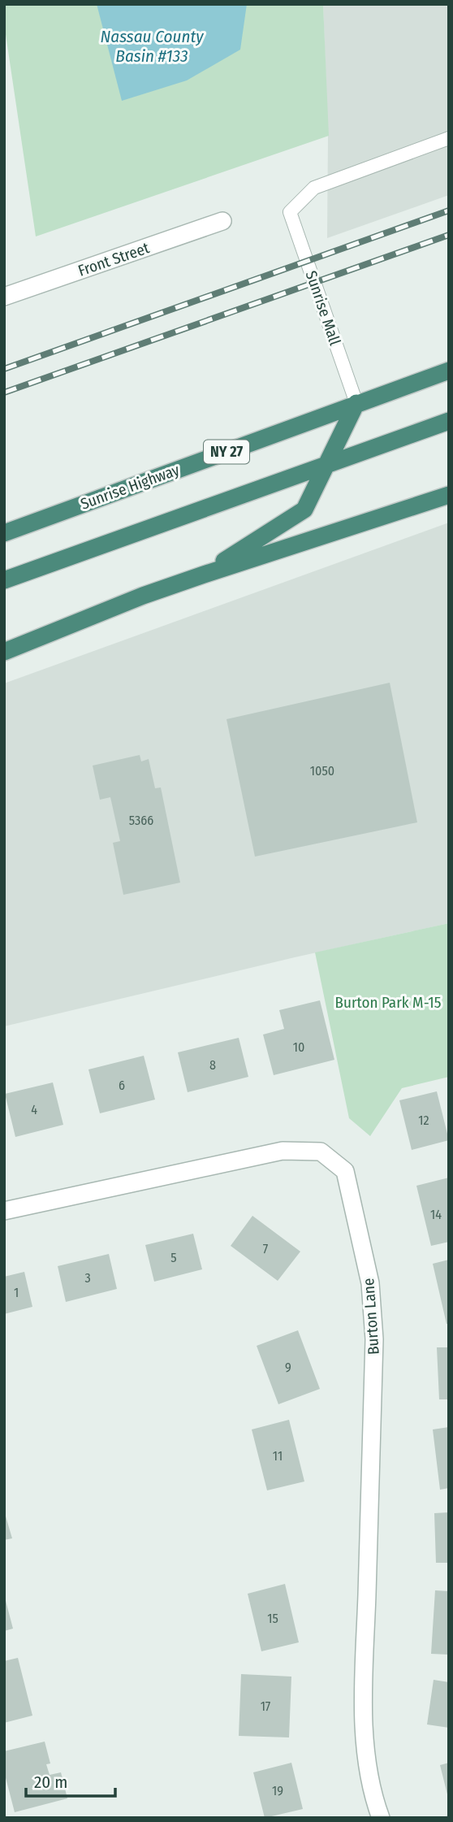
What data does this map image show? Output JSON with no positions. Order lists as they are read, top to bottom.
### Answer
{
  "streets": {
    "highway": ["NY 27", "Sunrise Highway"],
    "street": ["Front Street", "Burton Lane"],
    "lane": ["Sunrise Mall"]
  },
  "crossings": [
    ["Sunrise Mall", "Sunrise Highway"]
  ],
  "water": ["Nassau County Basin #133"],
  "parks": ["Burton Park M-15"],
  "house_numbers": [
    "1050",
    "5366",
    "10",
    "8",
    "6",
    "4",
    "12",
    "14",
    "7",
    "5",
    "3",
    "1",
    "9",
    "11",
    "15",
    "17",
    "19"
  ],
  "scale_bar": "20 m"
}
